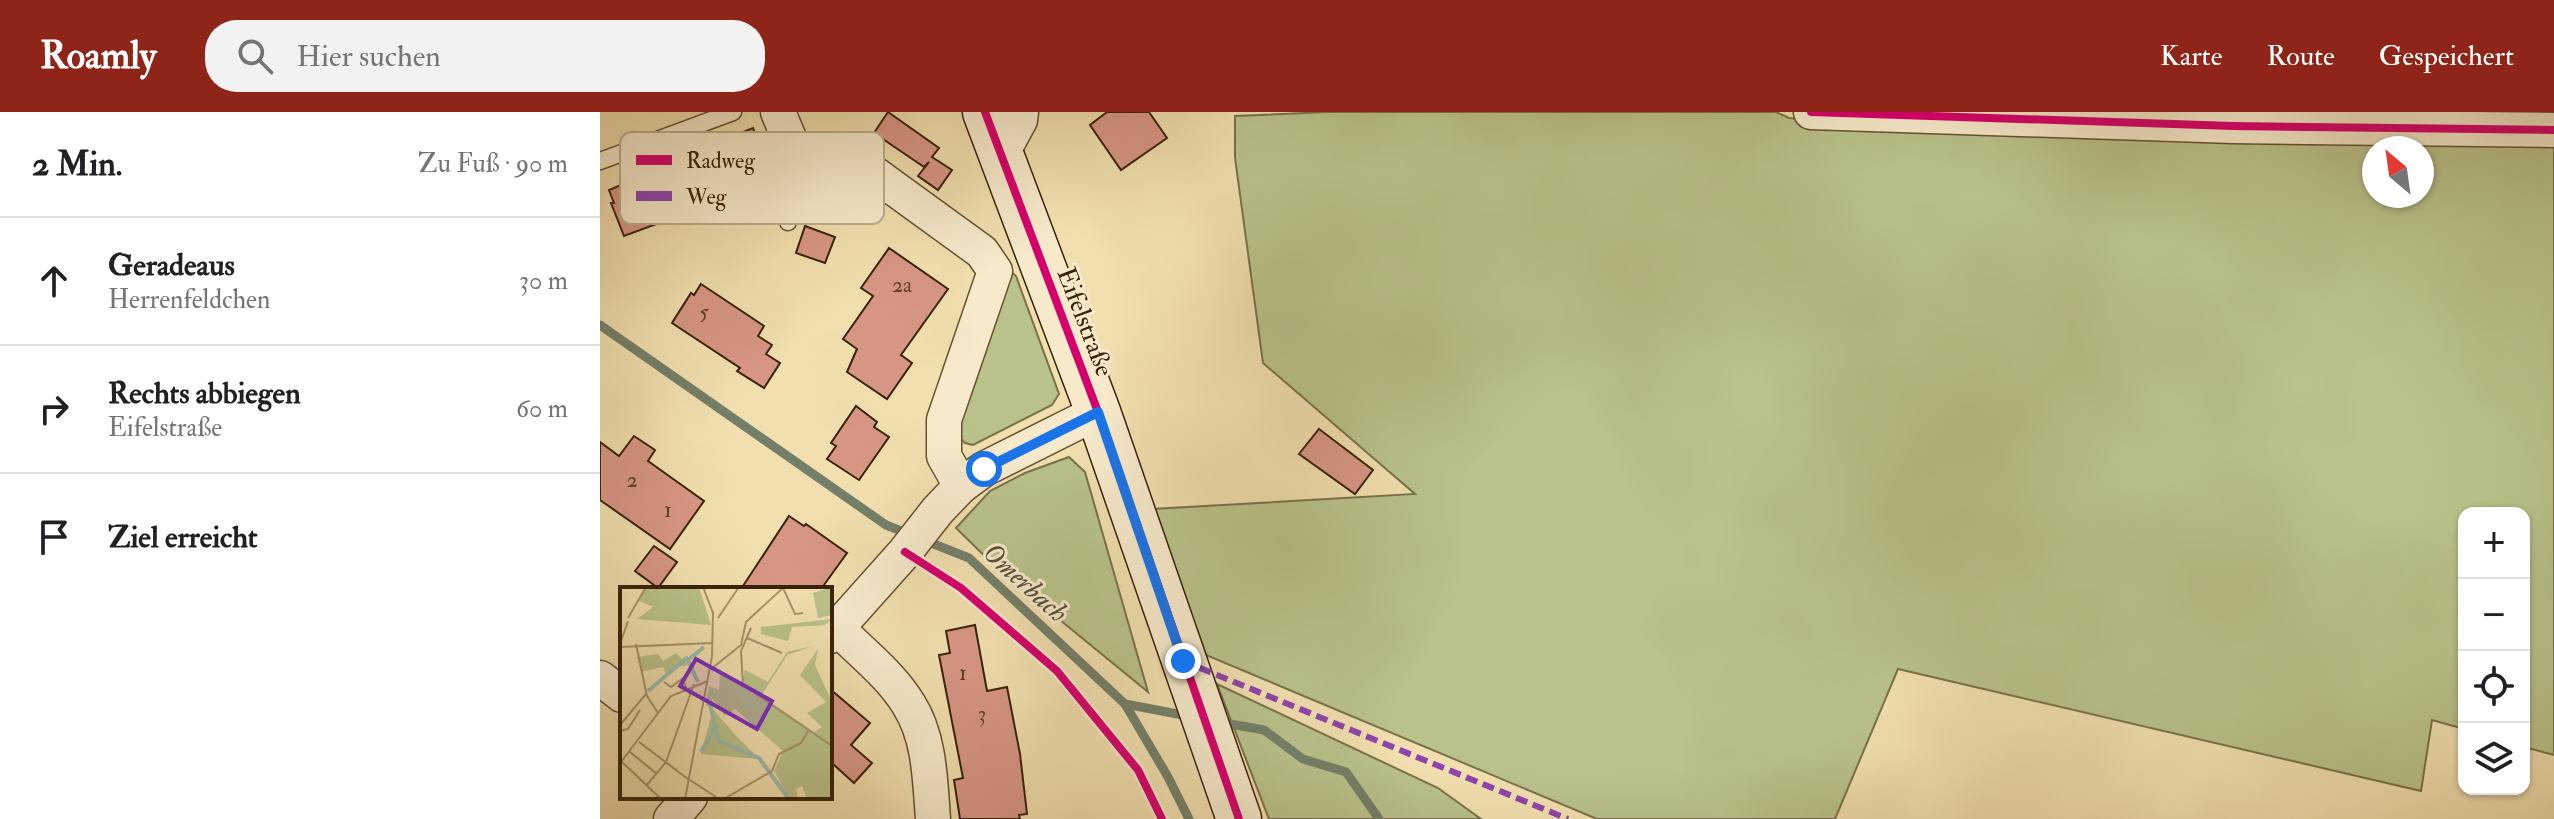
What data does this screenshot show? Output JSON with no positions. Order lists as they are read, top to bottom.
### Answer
{
  "streets": {
    "main road": ["Eifelstraße"]
  },
  "water": ["Omerbach"],
  "house_numbers": [
    "2a",
    "5",
    "2",
    "1",
    "1",
    "3"
  ],
  "legend": ["Radweg", "Weg"],
  "north": "top left",
  "page": {
    "header": "Roamly",
    "search": "Hier suchen",
    "nav": ["Karte", "Route", "Gespeichert"],
    "heading": ["2 Min.", "Zu Fuß · 90 m"],
    "list": [
      ["Geradeaus", "Herrenfeldchen", "30 m"],
      ["Rechts abbiegen", "Eifelstraße", "60 m"],
      "Ziel erreicht"
    ],
    "map_buttons": ["+", "−"]
  }
}
